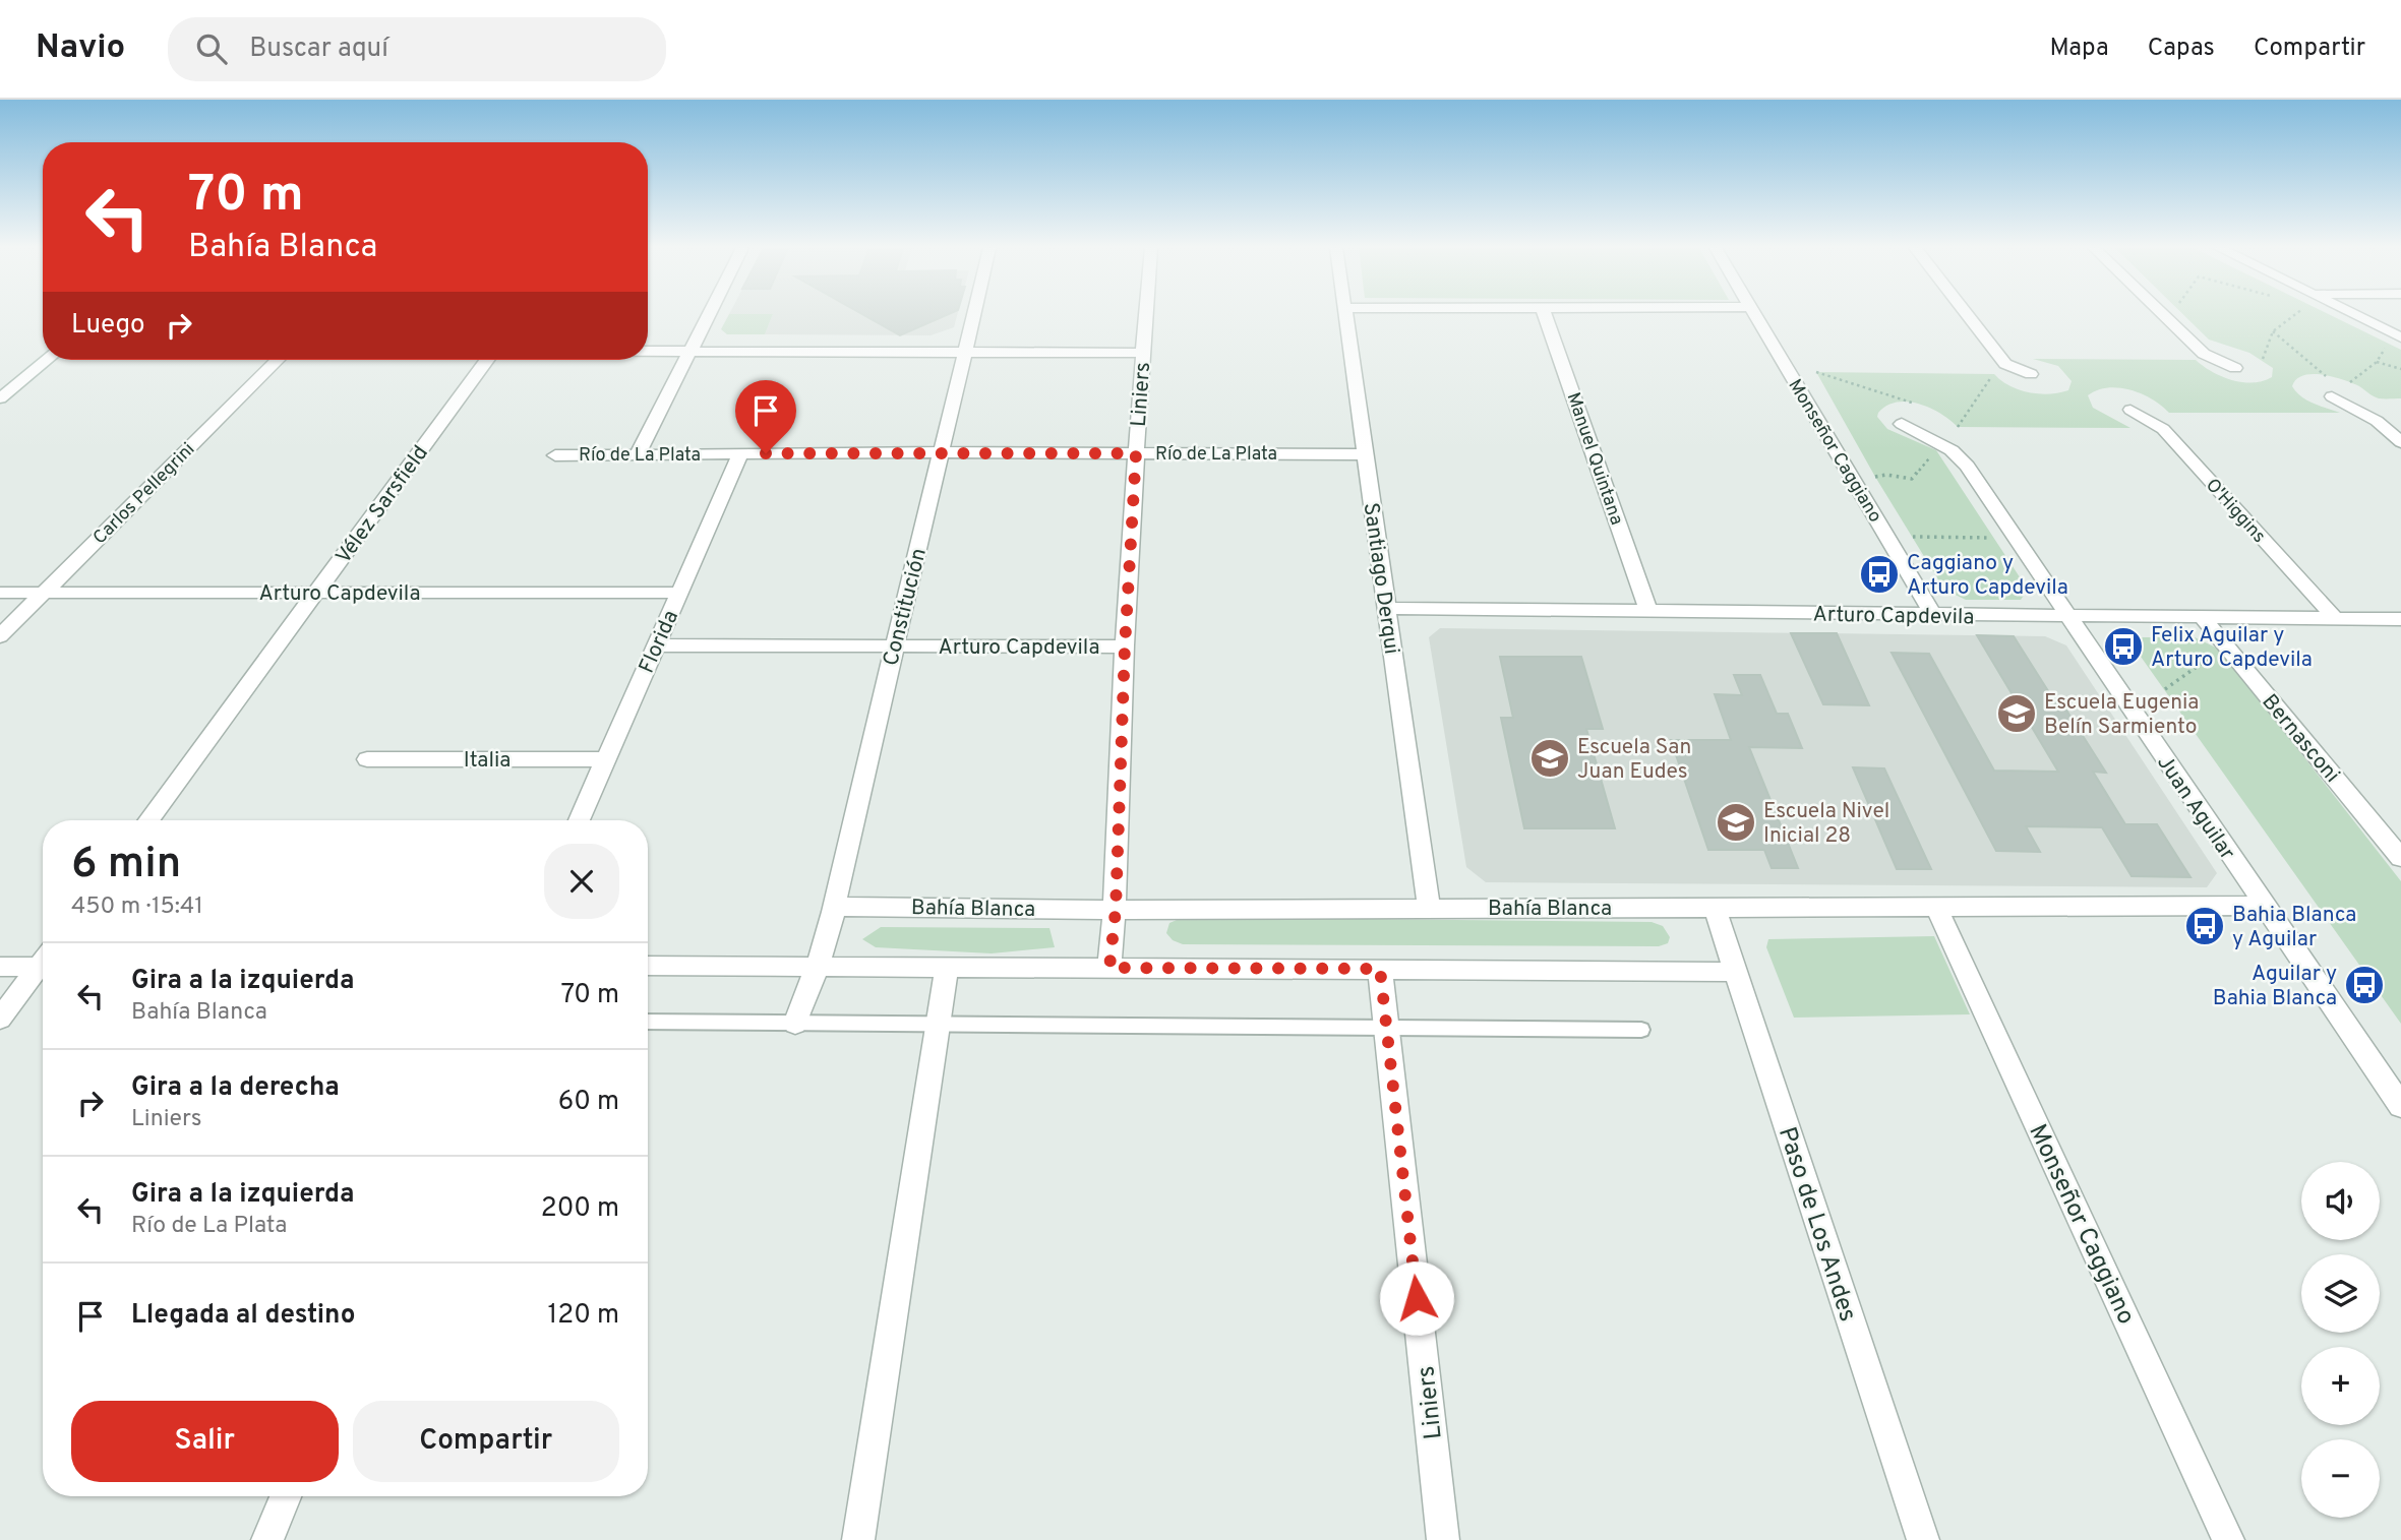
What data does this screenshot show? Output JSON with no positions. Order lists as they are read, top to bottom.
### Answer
{
  "streets": {
    "street": [
      "Liniers",
      "Monseñor Caggiano",
      "Río de La Plata",
      "Manuel Quintana",
      "Carlos Pellegrini",
      "Vélez Sarsfield",
      "O'Higgins",
      "Santiago Derqui",
      "Arturo Capdevila",
      "Constitución",
      "Florida",
      "Bernasconi",
      "Italia",
      "Juan Aguilar",
      "Bahía Blanca",
      "Paso de Los Andes"
    ]
  },
  "crossings": [
    ["Liniers", "Río de La Plata"],
    ["Liniers", "Arturo Capdevila"],
    ["Liniers", "Bahía Blanca"],
    ["Monseñor Caggiano", "Arturo Capdevila"],
    ["Monseñor Caggiano", "Bahía Blanca"],
    ["Río de La Plata", "Santiago Derqui"],
    ["Río de La Plata", "Constitución"],
    ["Río de La Plata", "Florida"],
    ["Manuel Quintana", "Arturo Capdevila"],
    ["Carlos Pellegrini", "Arturo Capdevila"],
    ["Vélez Sarsfield", "Arturo Capdevila"],
    ["O'Higgins", "Arturo Capdevila"],
    ["Santiago Derqui", "Arturo Capdevila"],
    ["Santiago Derqui", "Bahía Blanca"],
    ["Arturo Capdevila", "Constitución"],
    ["Arturo Capdevila", "Florida"],
    ["Arturo Capdevila", "Bernasconi"],
    ["Arturo Capdevila", "Juan Aguilar"],
    ["Constitución", "Bahía Blanca"],
    ["Florida", "Italia"],
    ["Juan Aguilar", "Bahía Blanca"],
    ["Bahía Blanca", "Paso de Los Andes"]
  ],
  "places": {
    "bus stop": [
      "Caggiano y Arturo Capdevila",
      "Felix Aguilar y Arturo Capdevila",
      "Bahia Blanca y Aguilar",
      "Aguilar y Bahia Blanca"
    ],
    "school or university": ["Escuela Eugenia Belín Sarmiento", "Escuela San Juan Eudes", "Escuela Nivel Inicial 28"]
  },
  "page": {
    "header": "Navio",
    "search": "Buscar aquí",
    "nav": ["Mapa", "Capas", "Compartir"],
    "turn": ["70 m", "Bahía Blanca"],
    "then": "Luego",
    "heading": ["6 min", "450 m · 15:41"],
    "list": [
      {
        "name": "Gira a la izquierda",
        "note": "Bahía Blanca",
        "value": "70 m"
      },
      {
        "name": "Gira a la derecha",
        "note": "Liniers",
        "value": "60 m"
      },
      {
        "name": "Gira a la izquierda",
        "note": "Río de La Plata",
        "value": "200 m"
      },
      {
        "name": "Llegada al destino",
        "value": "120 m"
      }
    ],
    "map_buttons": ["+", "−"],
    "buttons": ["Salir", "Compartir"]
  }
}
